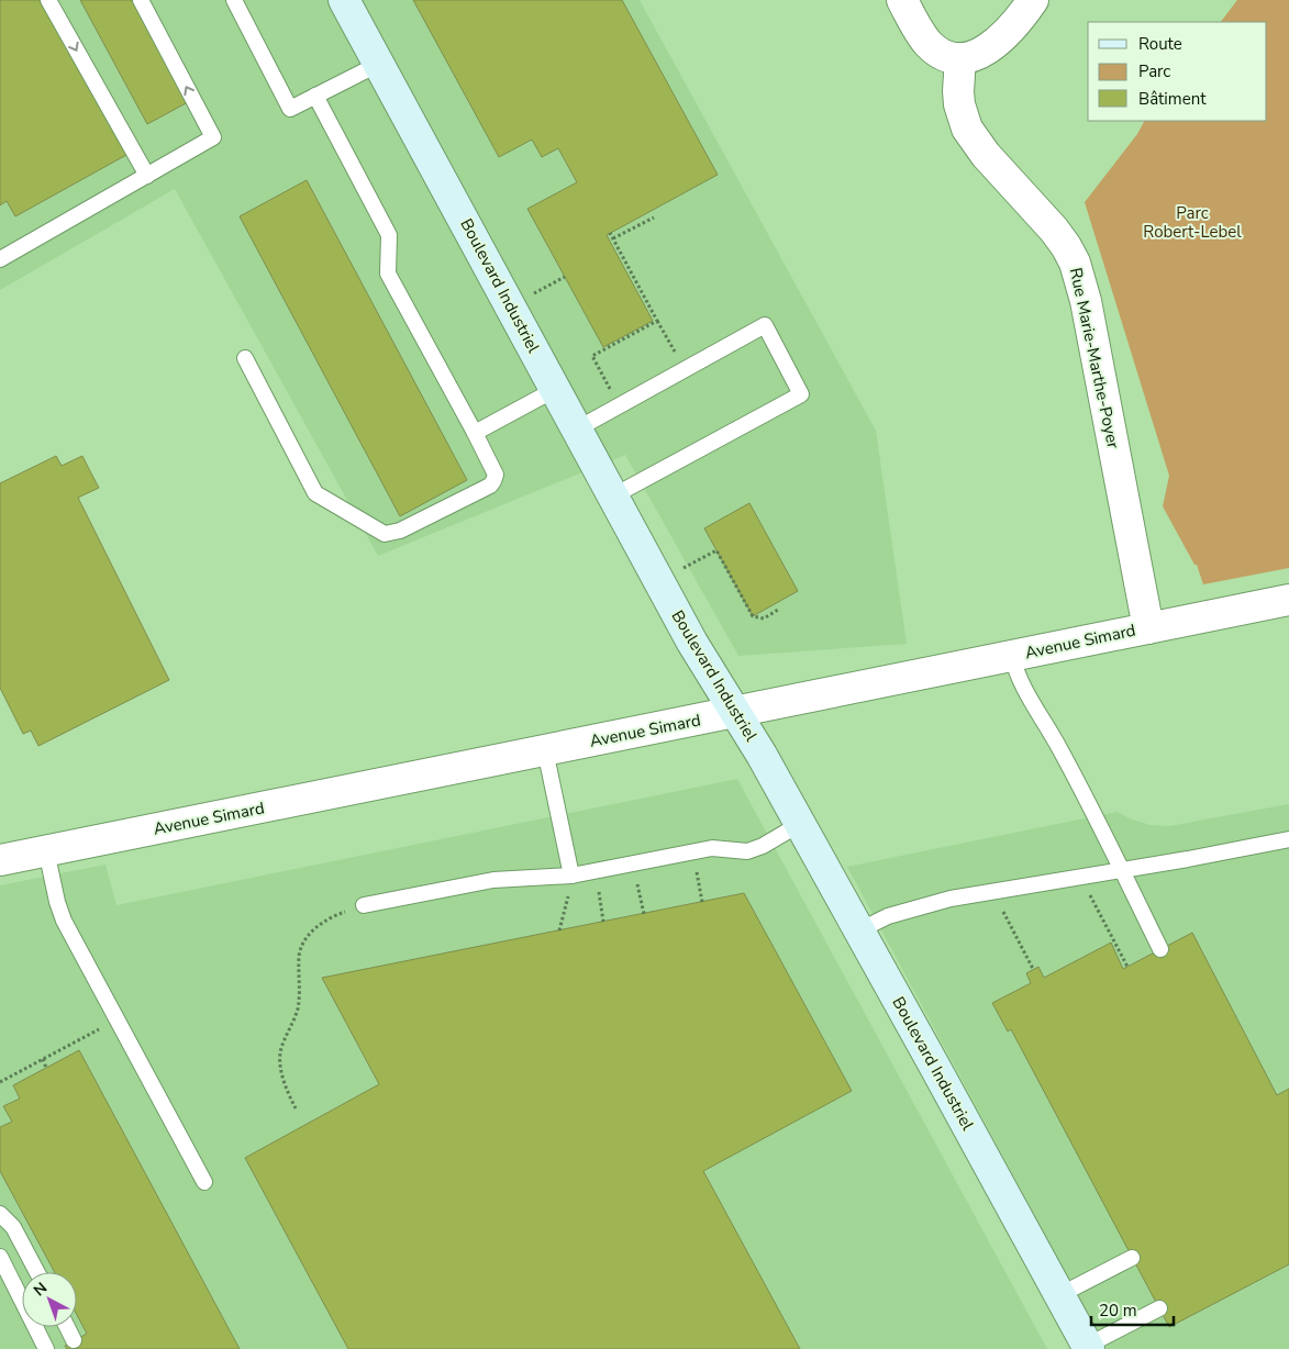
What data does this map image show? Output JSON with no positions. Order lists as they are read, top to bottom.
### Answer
{
  "streets": {
    "street": ["Boulevard Industriel", "Rue Marie-Marthe-Poyer", "Avenue Simard"]
  },
  "crossings": [
    ["Boulevard Industriel", "Avenue Simard"],
    ["Rue Marie-Marthe-Poyer", "Avenue Simard"]
  ],
  "parks": ["Parc Robert-Lebel"],
  "legend": ["Route", "Parc", "Bâtiment"],
  "scale_bar": "20 m",
  "north": "top left"
}
